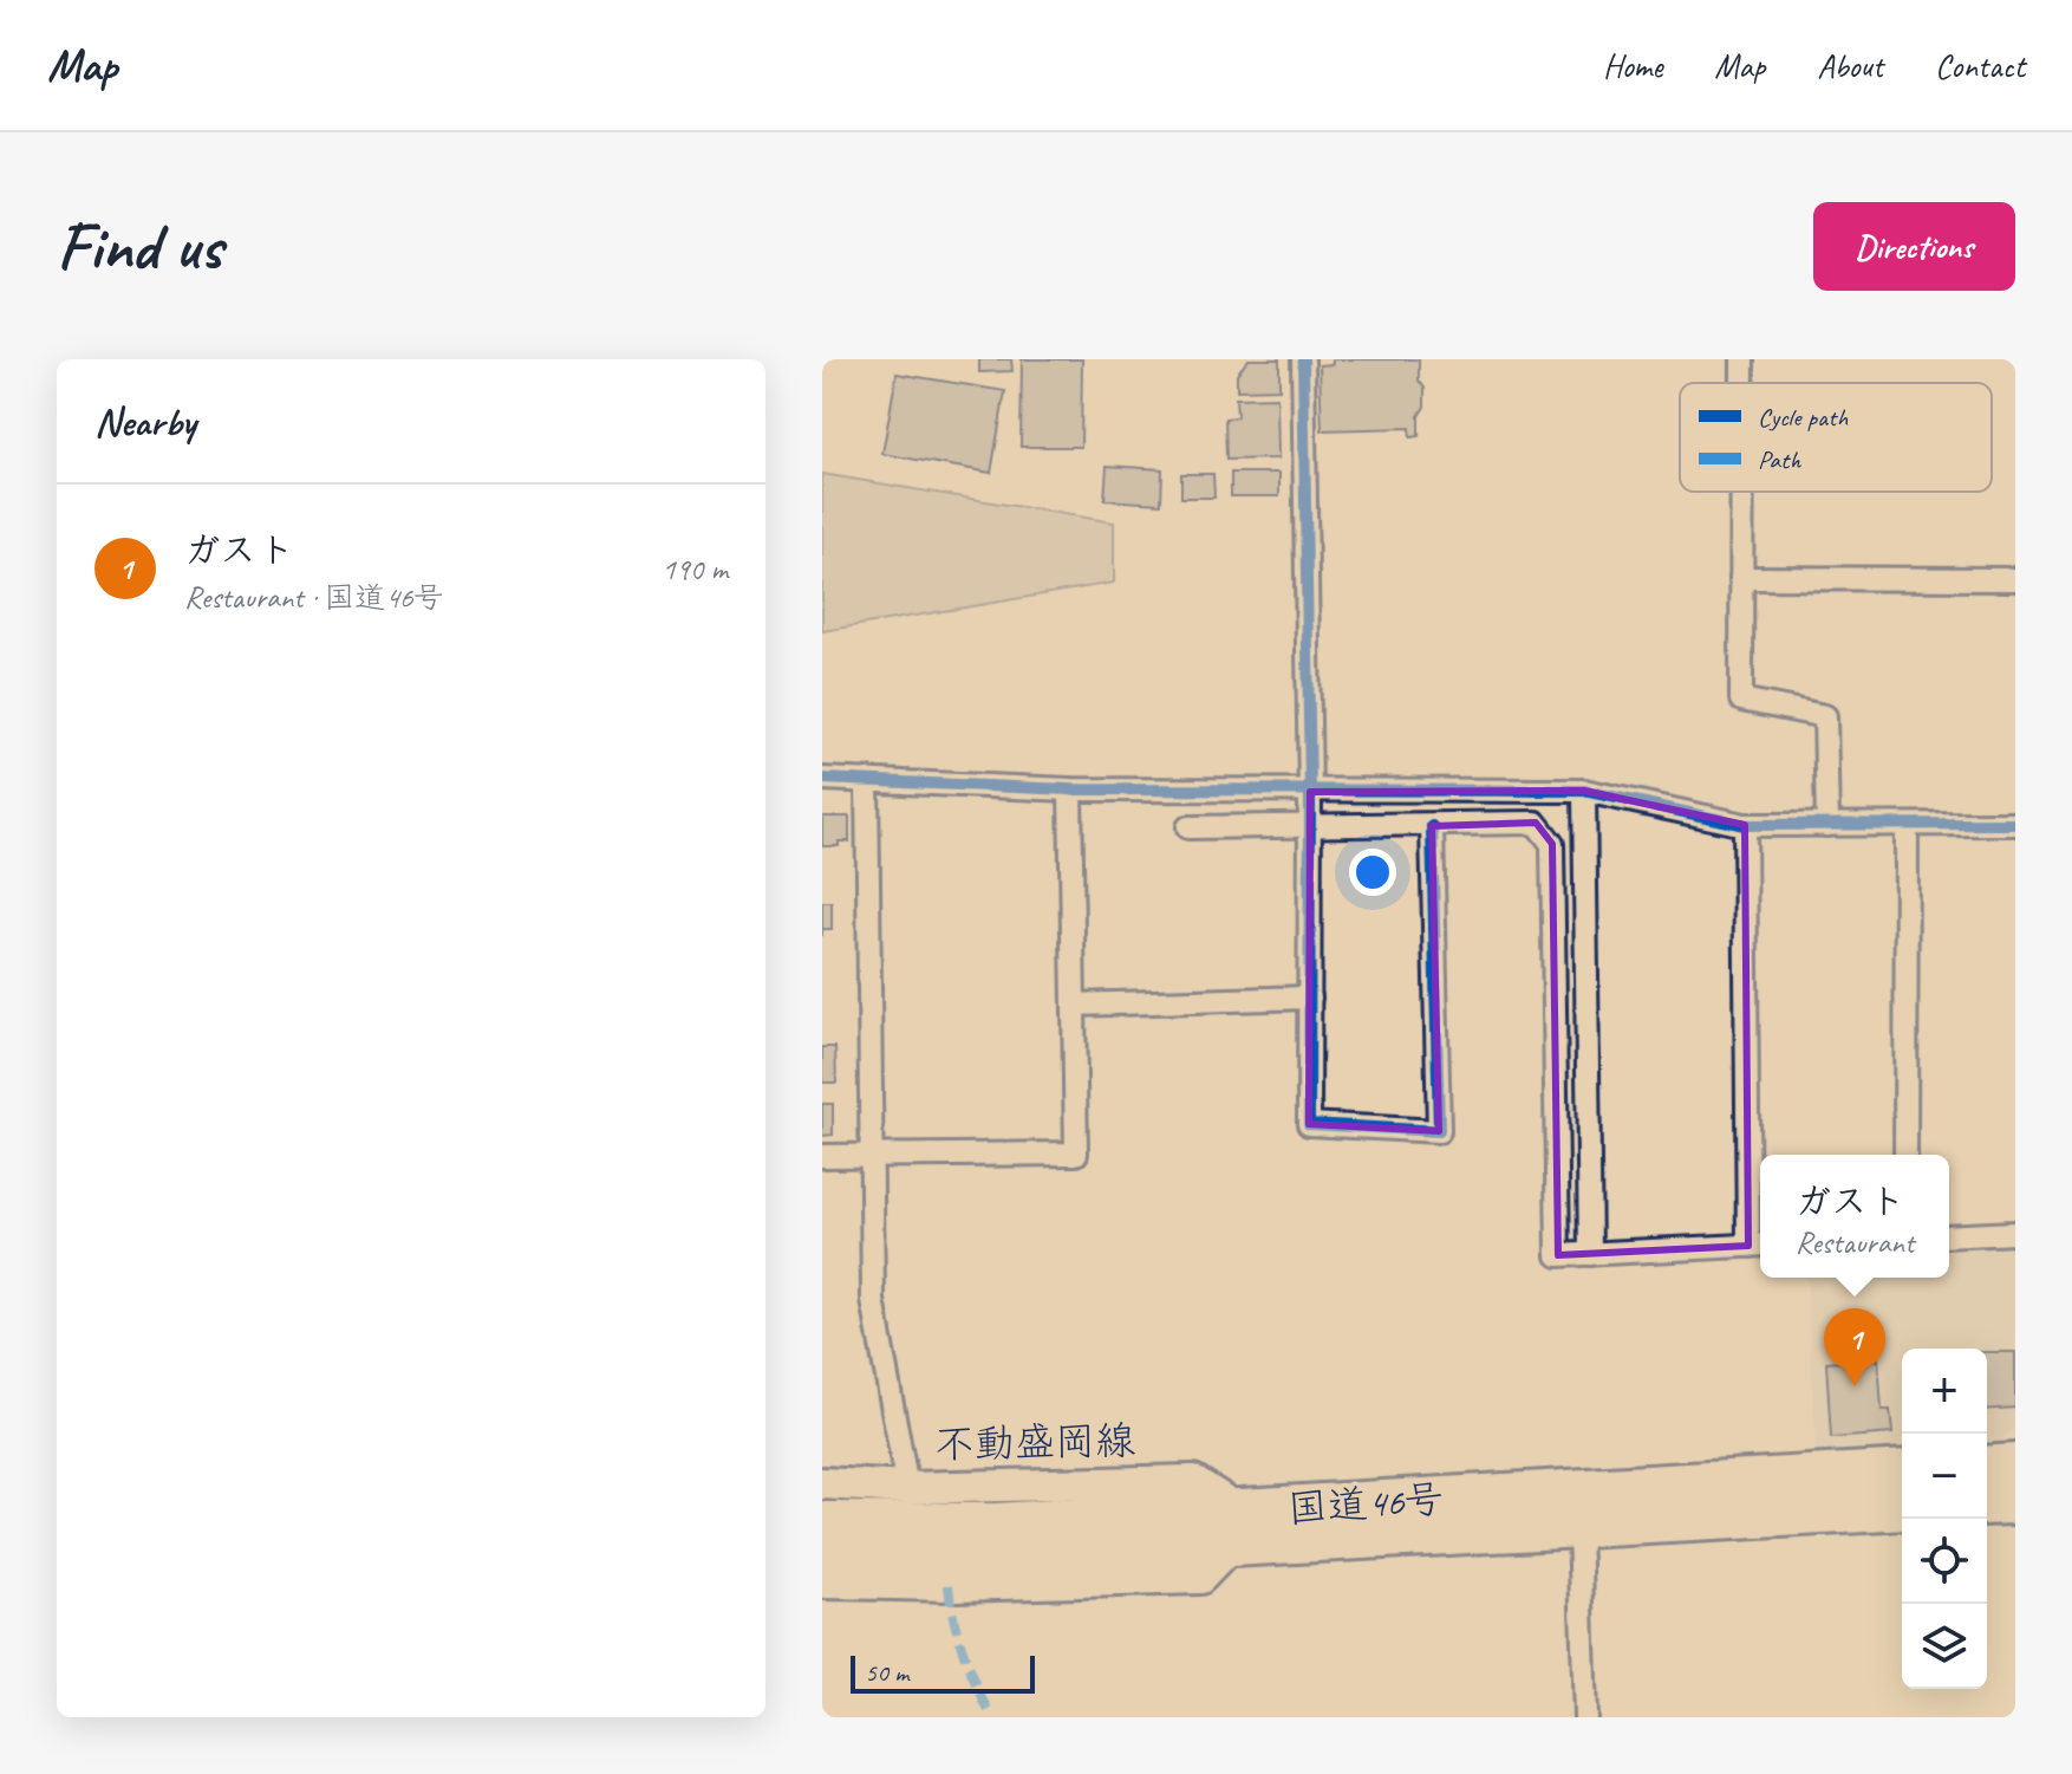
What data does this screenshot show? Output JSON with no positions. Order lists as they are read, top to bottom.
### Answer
{
  "streets": {
    "highway": ["国道46号"],
    "main road": ["不動盛岡線"]
  },
  "crossings": [
    ["不動盛岡線", "国道46号"]
  ],
  "legend": ["Cycle path", "Path"],
  "scale_bar": "50 m",
  "page": {
    "header": "Map",
    "nav": [
      "Home",
      "Map",
      "About",
      "Contact"
    ],
    "buttons": "Directions",
    "title": "Find us",
    "heading": "Nearby",
    "list": [
      {
        "mark": "1",
        "name": "ガスト",
        "note": "Restaurant · 国道46号",
        "value": "190 m"
      }
    ],
    "popup": ["ガスト", "Restaurant"],
    "pins": "1",
    "map_buttons": ["+", "−"],
    "scale": "50 m"
  }
}
